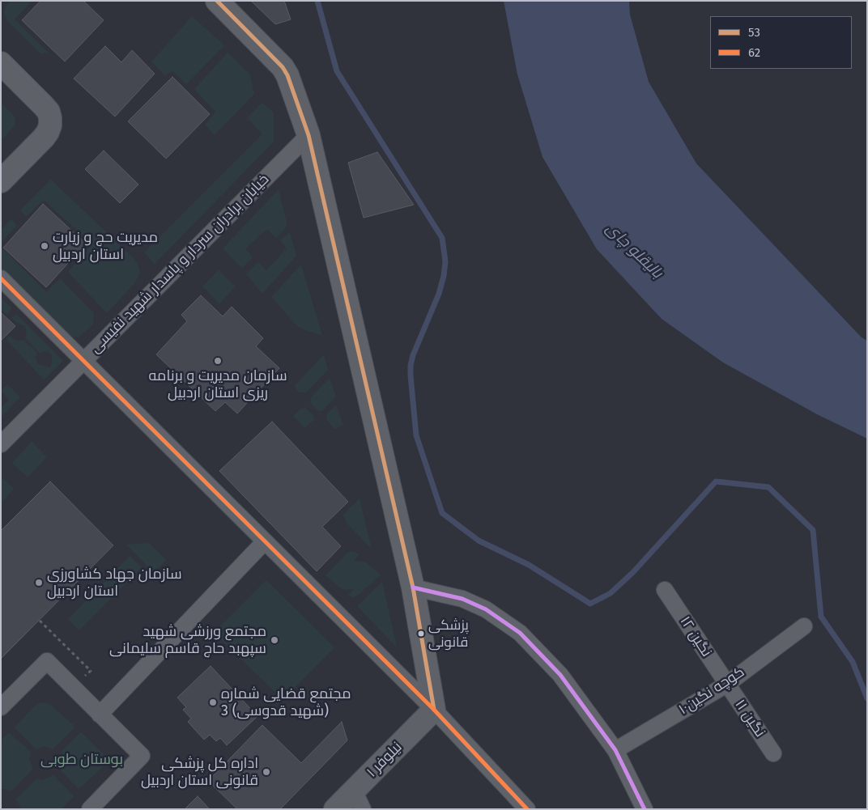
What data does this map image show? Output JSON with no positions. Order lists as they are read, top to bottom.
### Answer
{
  "streets": {
    "street": [
      "خیابان برادران سردار و پاسدار شهید نفیسی",
      "نگین ۱۲",
      "کوچه نگین۱۰",
      "نگین ۱۱",
      "نیلوفر ۱"
    ]
  },
  "crossings": [
    ["نگین ۱۲", "کوچه نگین۱۰"],
    ["نگین ۱۲", "نگین ۱۱"],
    ["کوچه نگین۱۰", "نگین ۱۱"]
  ],
  "water": ["بالیقلو چای"],
  "parks": ["بوستان طوبی"],
  "places": [
    "مدیریت حج و زیارت استان اردبیل",
    "سازمان مدیریت و برنامه ریزی استان اردبیل",
    "سازمان جهاد کشاورزی استان اردبیل",
    "پزشکی قانونی",
    "مجتمع ورزشی شهید سپهبد حاج قاسم سلیمانی",
    "مجتمع قضایی شماره 3 (شهید قدوسی)",
    "اداره کل پزشکی قانونی استان اردبیل"
  ],
  "lines": ["transit line 53", "transit line 62"],
  "legend": ["53", "62"]
}
